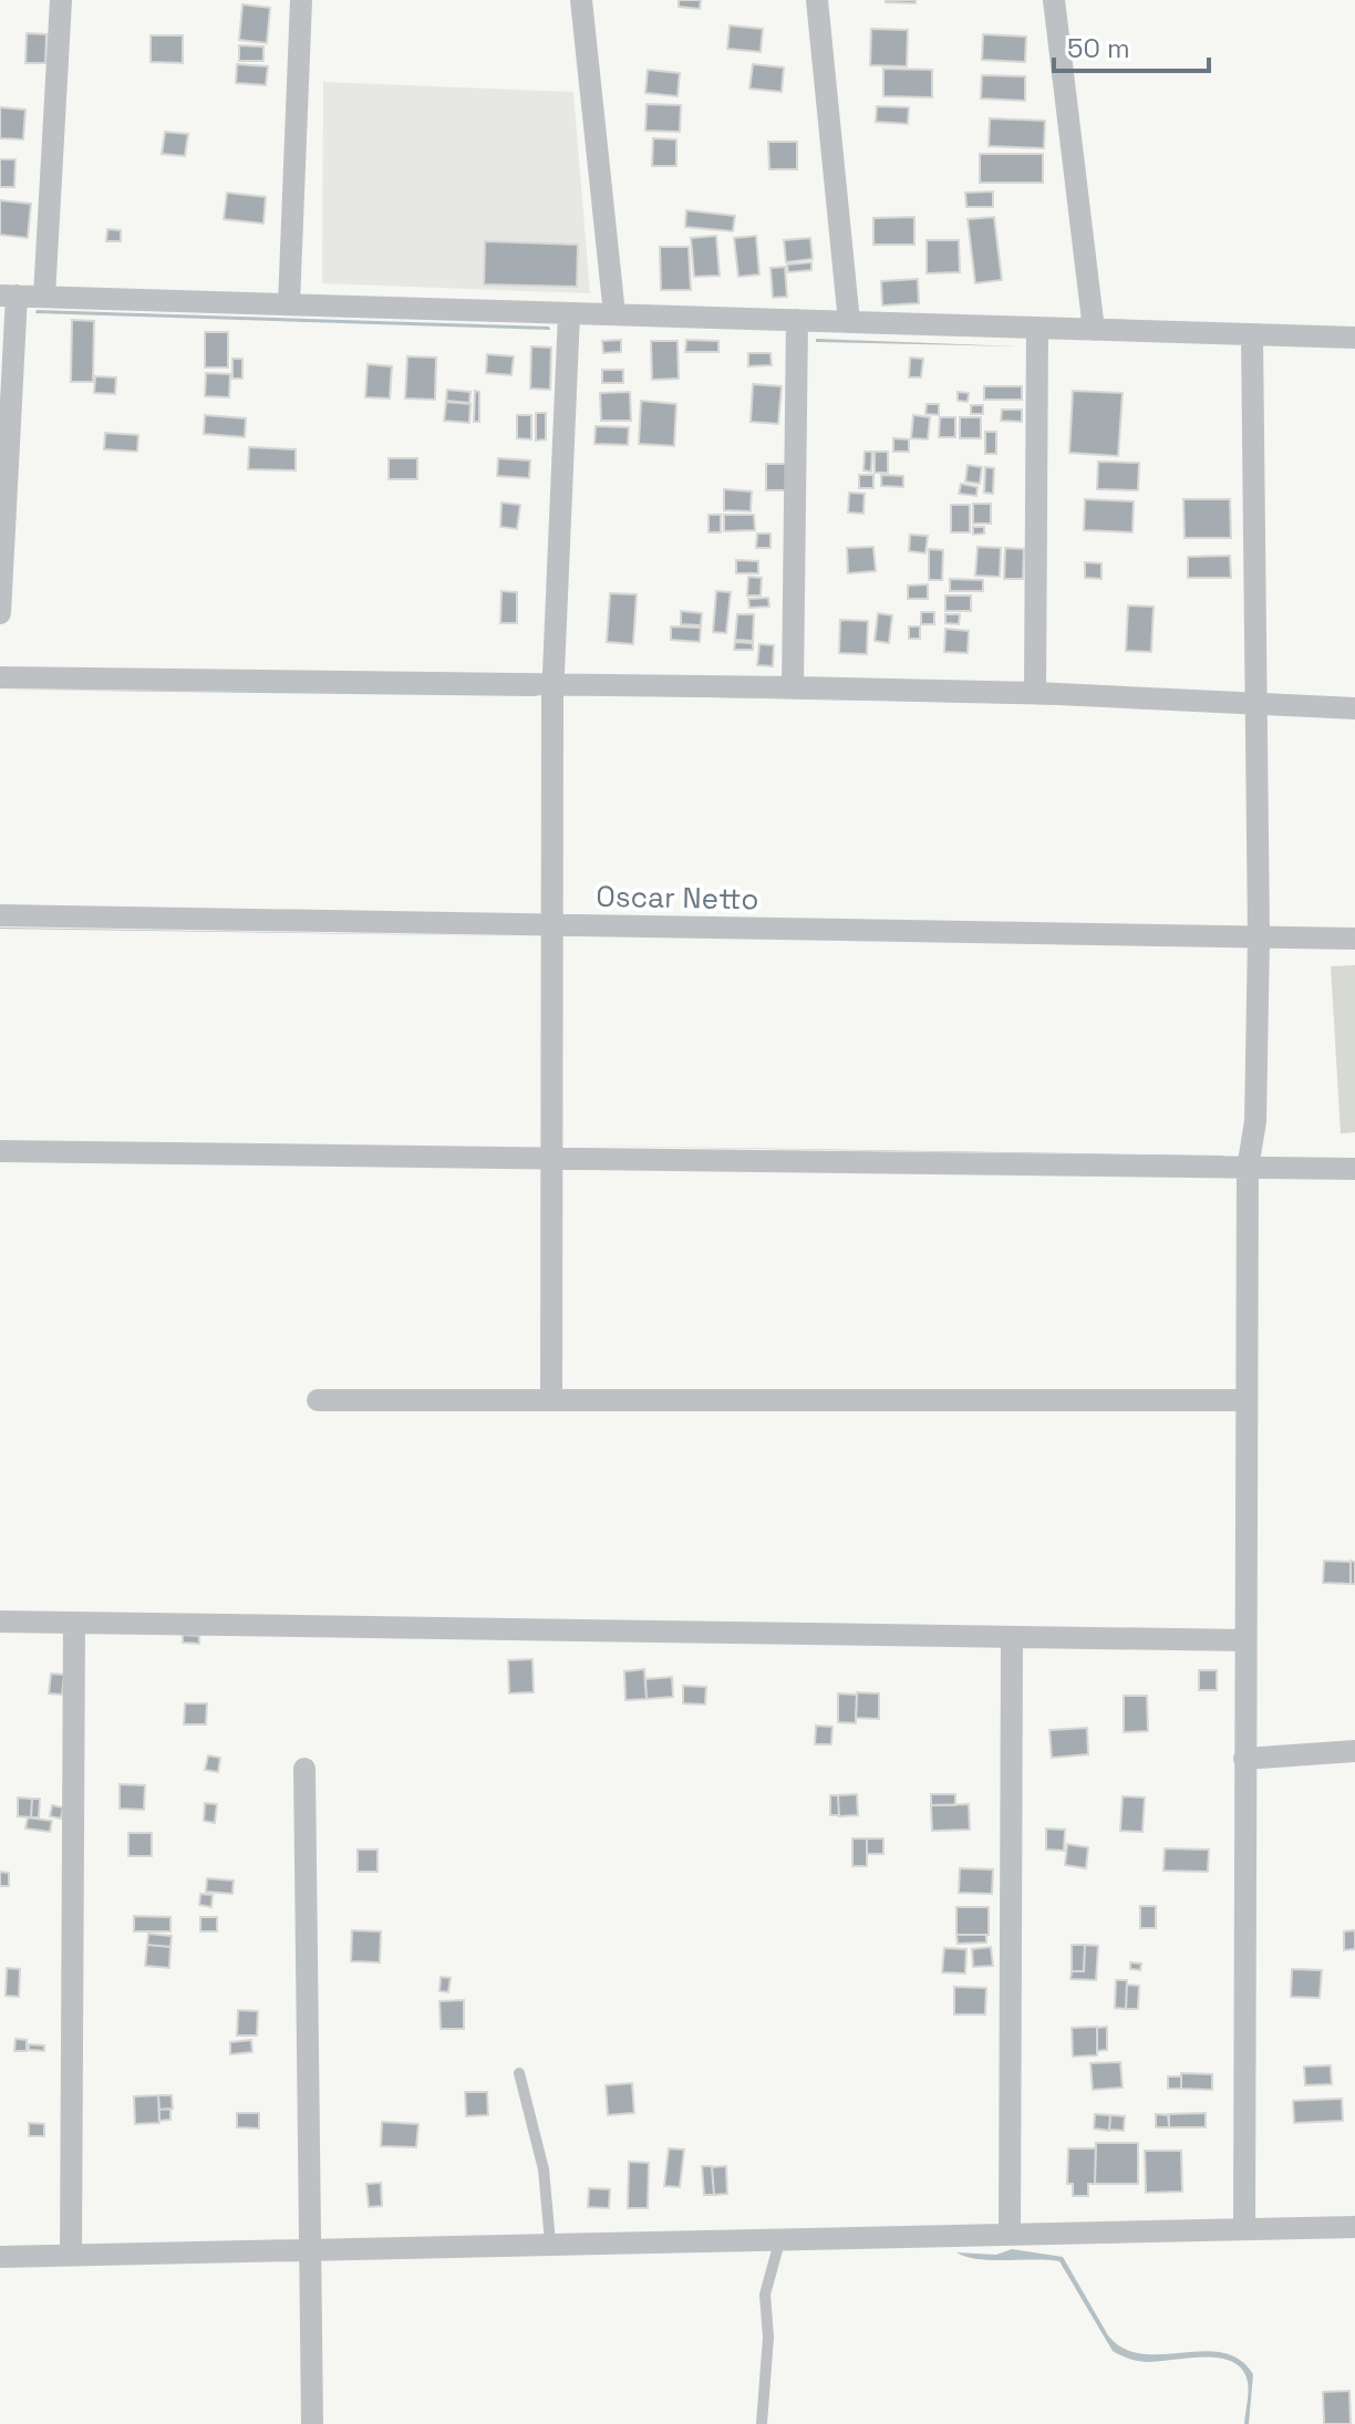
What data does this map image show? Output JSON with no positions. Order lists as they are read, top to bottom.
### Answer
{
  "streets": {
    "street": ["Oscar Netto"]
  },
  "scale_bar": "50 m"
}
